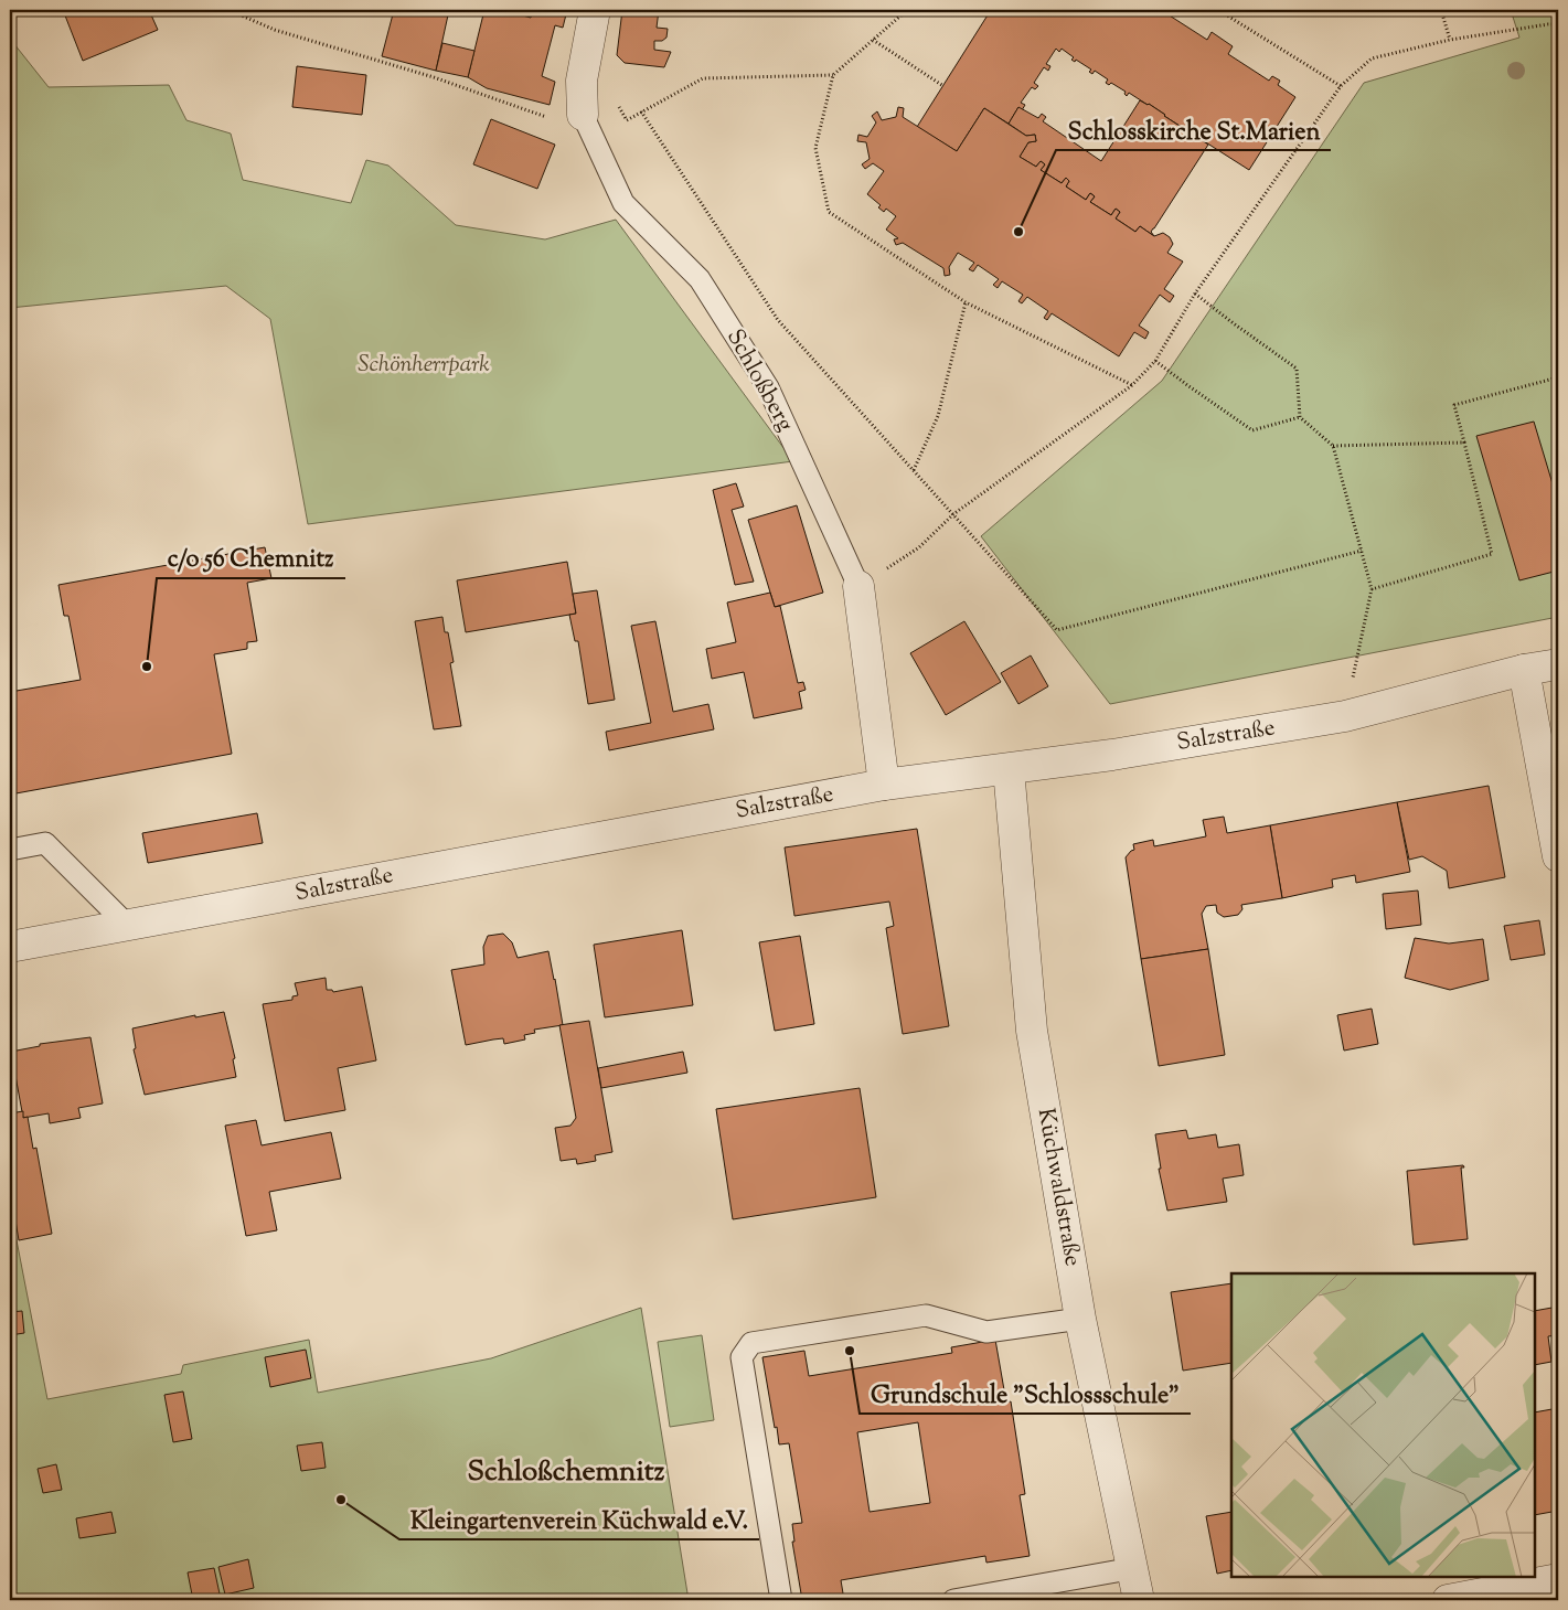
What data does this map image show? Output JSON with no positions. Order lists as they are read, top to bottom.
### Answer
{
  "streets": {
    "street": ["Schloßberg", "Salzstraße", "Küchwaldstraße"]
  },
  "crossings": [
    ["Schloßberg", "Salzstraße"],
    ["Salzstraße", "Küchwaldstraße"]
  ],
  "districts": ["Schloßchemnitz"],
  "parks": ["Schönherrpark"],
  "places": [
    "Schlosskirche St.Marien",
    "c/o 56 Chemnitz",
    "Grundschule \"Schlossschule\"",
    "Kleingartenverein Küchwald e.V."
  ]
}
